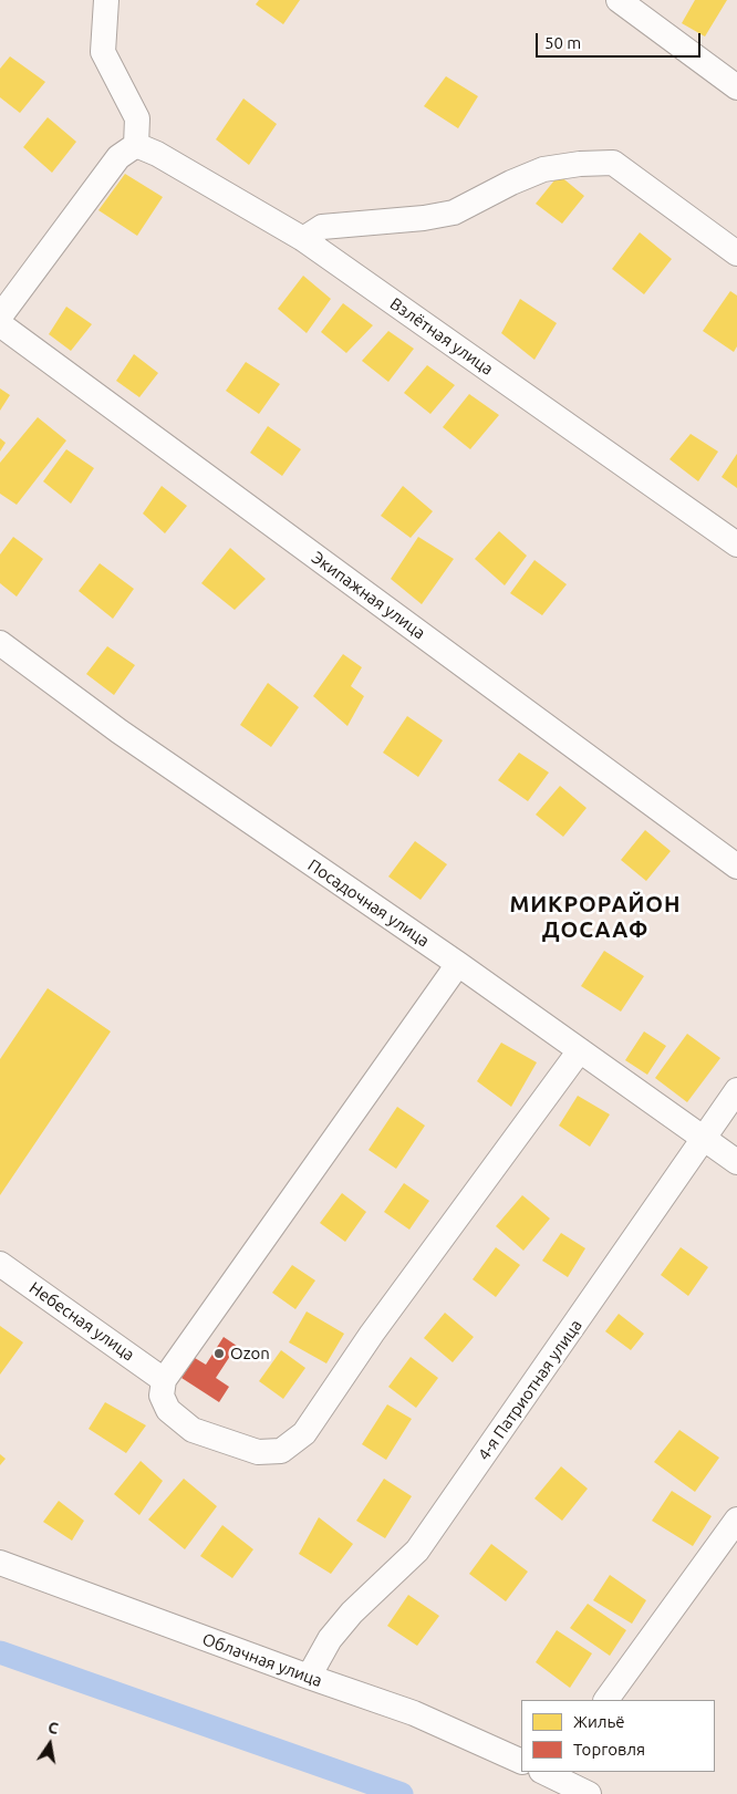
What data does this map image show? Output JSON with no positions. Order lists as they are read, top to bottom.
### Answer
{
  "streets": {
    "street": [
      "Взлётная улица",
      "Экипажная улица",
      "Посадочная улица",
      "Небесная улица",
      "4-я Патриотная улица",
      "Облачная улица"
    ]
  },
  "crossings": [
    ["Посадочная улица", "4-я Патриотная улица"],
    ["4-я Патриотная улица", "Облачная улица"]
  ],
  "districts": ["МИКРОРАЙОН ДОСААФ"],
  "places": ["Ozon"],
  "legend": ["Жильё", "Торговля"],
  "scale_bar": "50 m",
  "north": "top"
}
